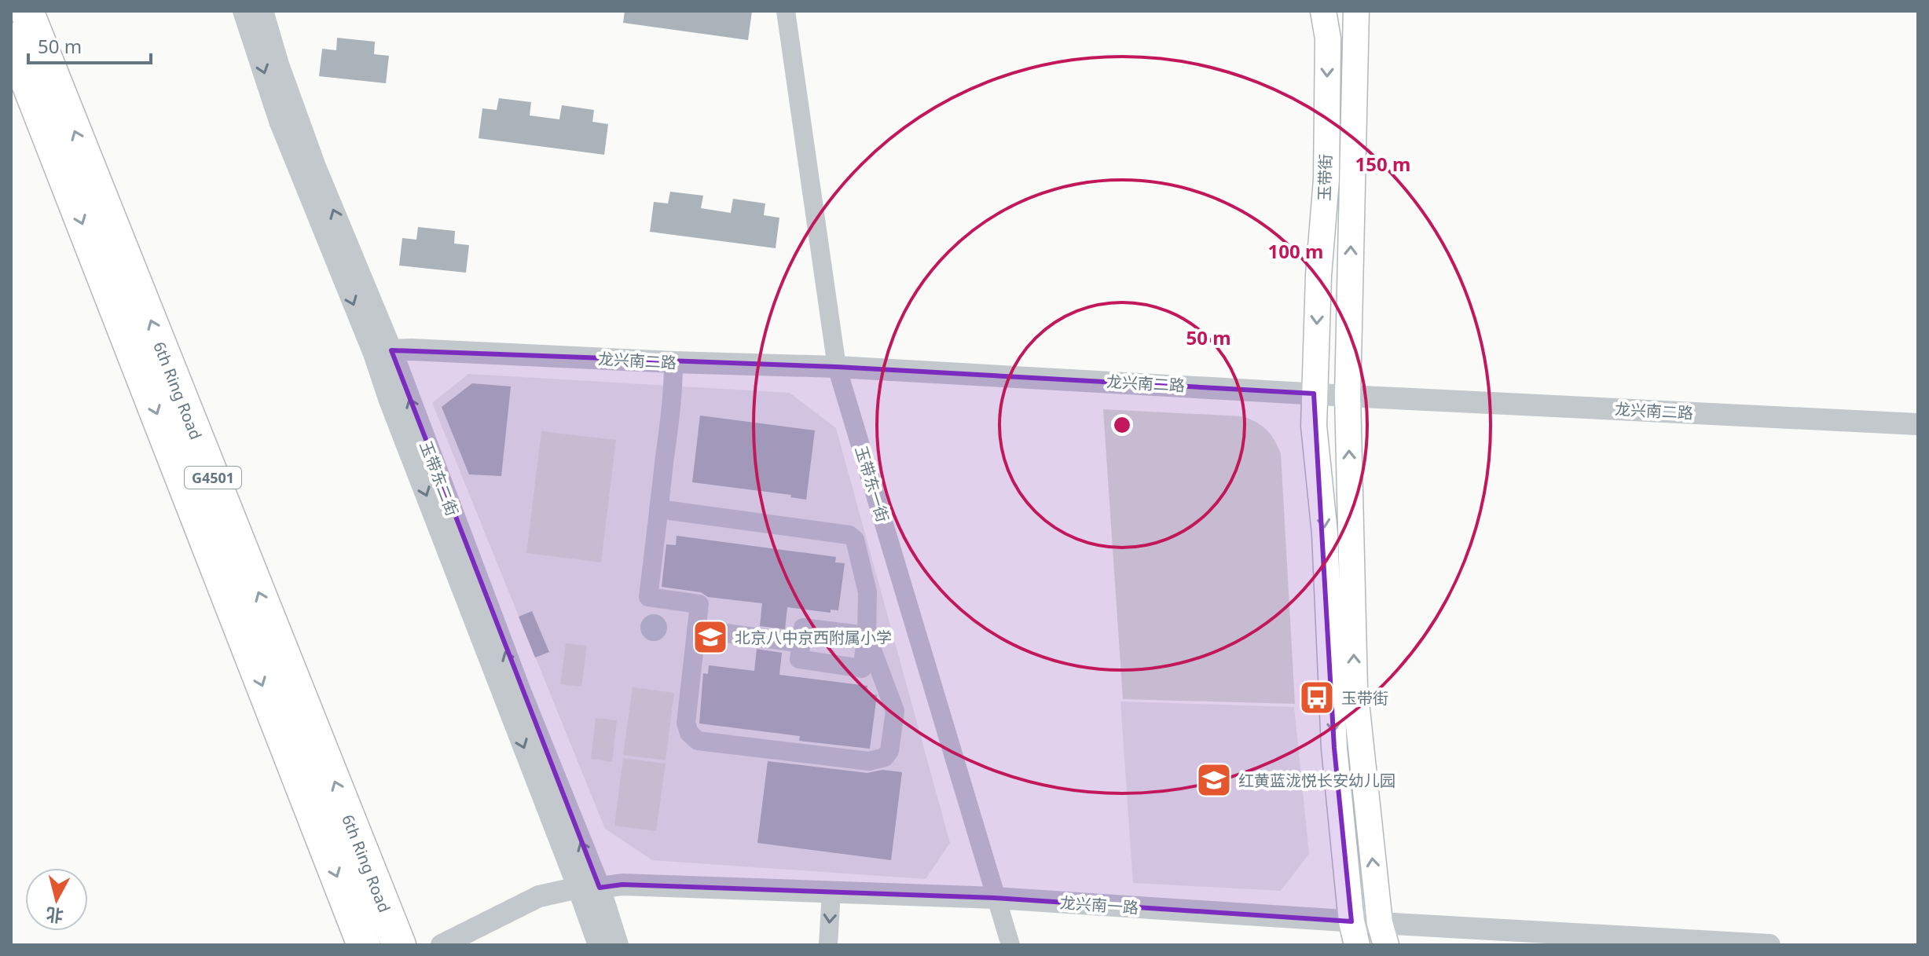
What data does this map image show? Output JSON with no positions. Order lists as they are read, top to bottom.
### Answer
{
  "streets": {
    "highway": ["6th Ring Road", "G4501"],
    "main road": ["玉带街"],
    "street": [
      "龙兴南二路",
      "玉带东二街",
      "玉带东一街",
      "龙兴南一路"
    ]
  },
  "crossings": [
    ["玉带街", "龙兴南二路"],
    ["玉带街", "龙兴南一路"],
    ["龙兴南二路", "玉带东二街"],
    ["龙兴南二路", "玉带东一街"],
    ["玉带东二街", "龙兴南一路"],
    ["玉带东一街", "龙兴南一路"]
  ],
  "places": {
    "school or university": ["北京八中京西附属小学", "红黄蓝泷悦长安幼儿园"],
    "bus stop": ["玉带街"]
  },
  "scale_bar": "50 m",
  "north": "bottom",
  "rings": ["150 m", "100 m", "50 m"]
}
